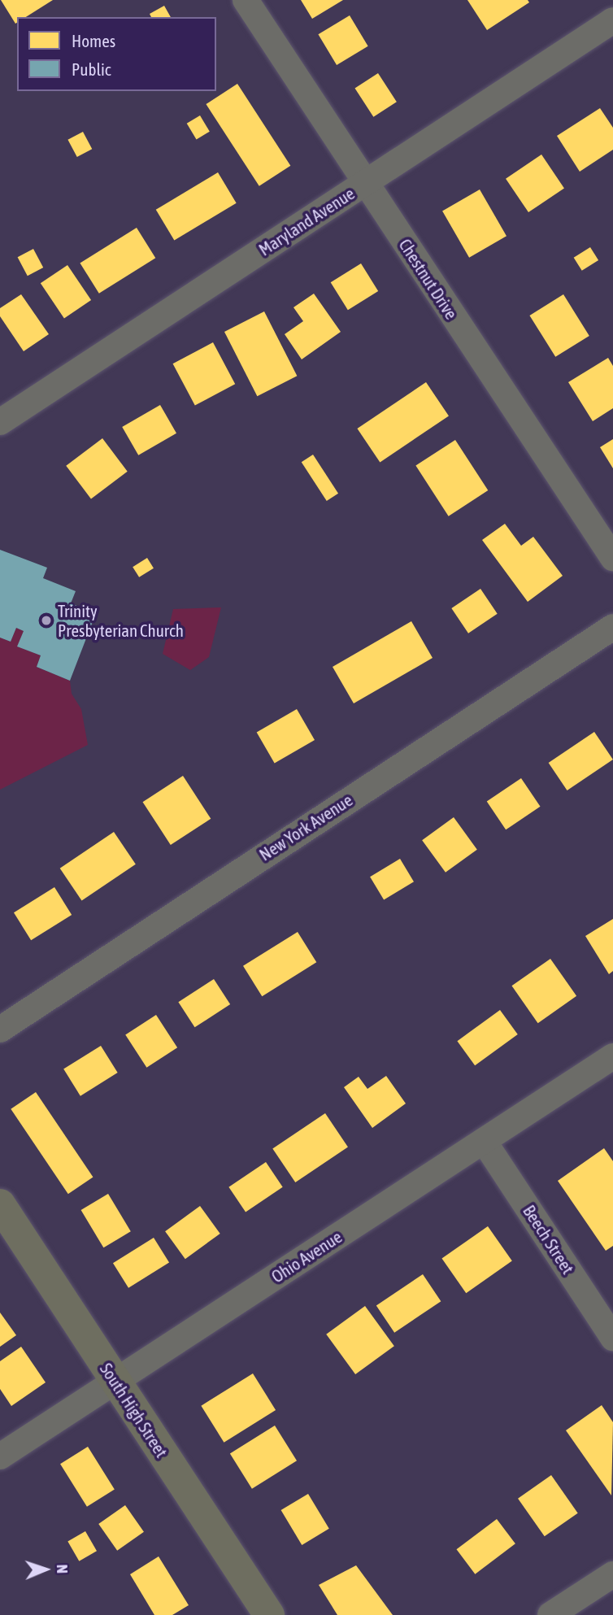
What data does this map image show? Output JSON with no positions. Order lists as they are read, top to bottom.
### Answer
{
  "streets": {
    "main road": ["South High Street"],
    "street": [
      "Maryland Avenue",
      "Chestnut Drive",
      "New York Avenue",
      "Beech Street",
      "Ohio Avenue"
    ]
  },
  "crossings": [
    ["Maryland Avenue", "Chestnut Drive"],
    ["Beech Street", "Ohio Avenue"],
    ["Ohio Avenue", "South High Street"]
  ],
  "places": ["Trinity Presbyterian Church"],
  "legend": ["Homes", "Public"],
  "north": "right"
}
